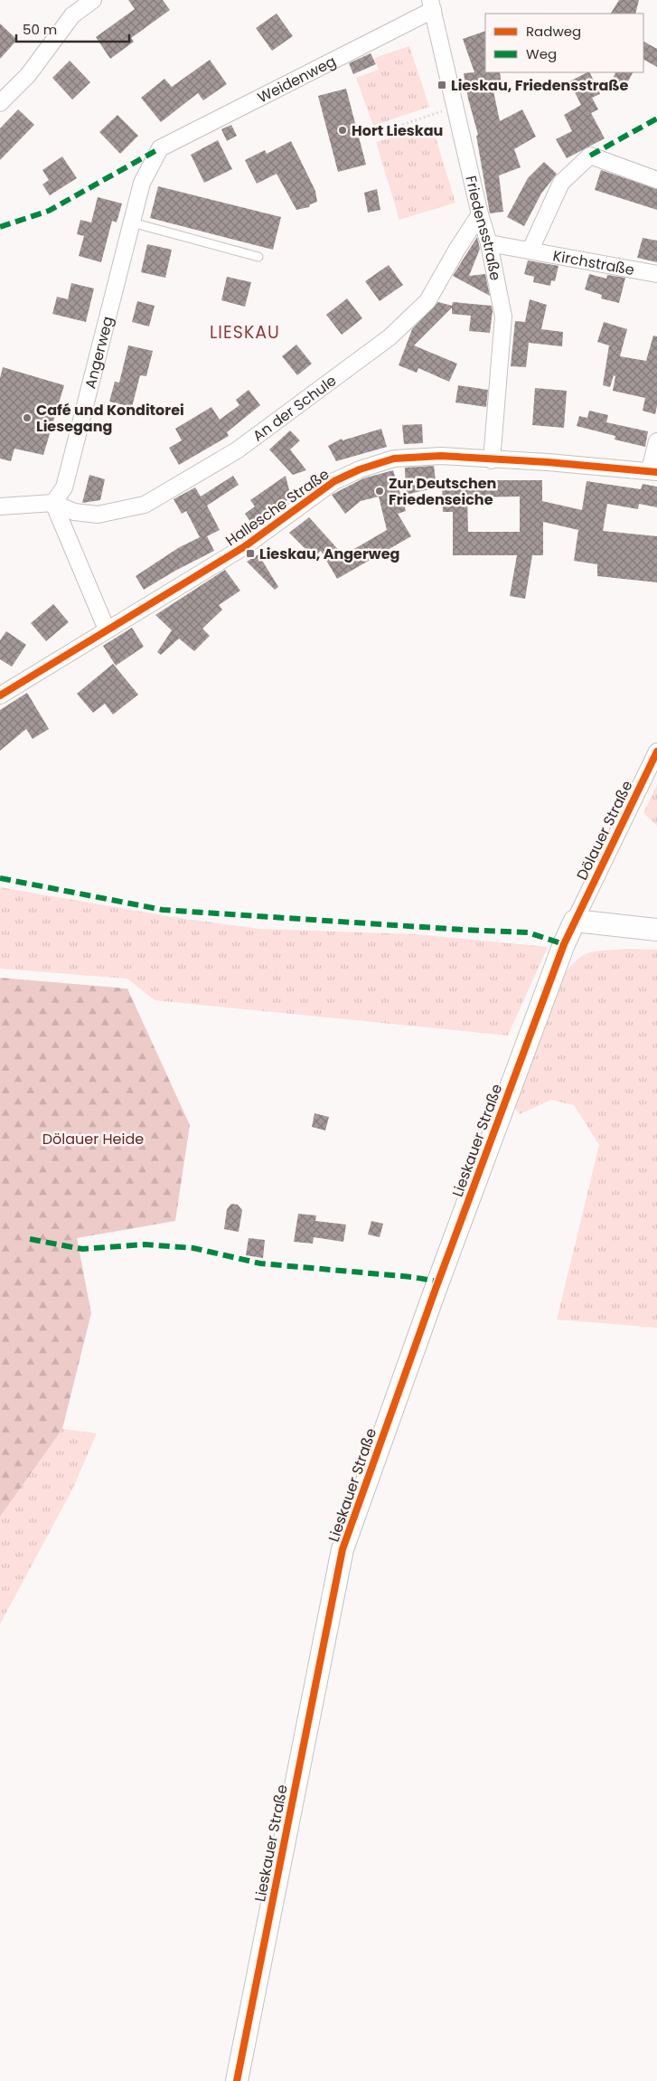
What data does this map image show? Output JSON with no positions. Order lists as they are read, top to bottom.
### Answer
{
  "streets": {
    "street": [
      "Weidenweg",
      "Friedensstraße",
      "Kirchstraße",
      "Angerweg",
      "An der Schule",
      "Hallesche Straße",
      "Dölauer Straße",
      "Lieskauer Straße"
    ]
  },
  "crossings": [
    ["Weidenweg", "Friedensstraße"],
    ["Weidenweg", "Angerweg"],
    ["Friedensstraße", "Kirchstraße"],
    ["Friedensstraße", "An der Schule"],
    ["Friedensstraße", "Hallesche Straße"],
    ["Angerweg", "An der Schule"],
    ["Dölauer Straße", "Lieskauer Straße"]
  ],
  "districts": ["LIESKAU"],
  "parks": ["Dölauer Heide"],
  "places": {
    "transit": ["Lieskau, Friedensstraße", "Lieskau, Angerweg"],
    "other": ["Hort Lieskau", "Café und Konditorei Liesegang", "Zur Deutschen Friedenseiche"]
  },
  "legend": ["Radweg", "Weg"],
  "scale_bar": "50 m"
}
